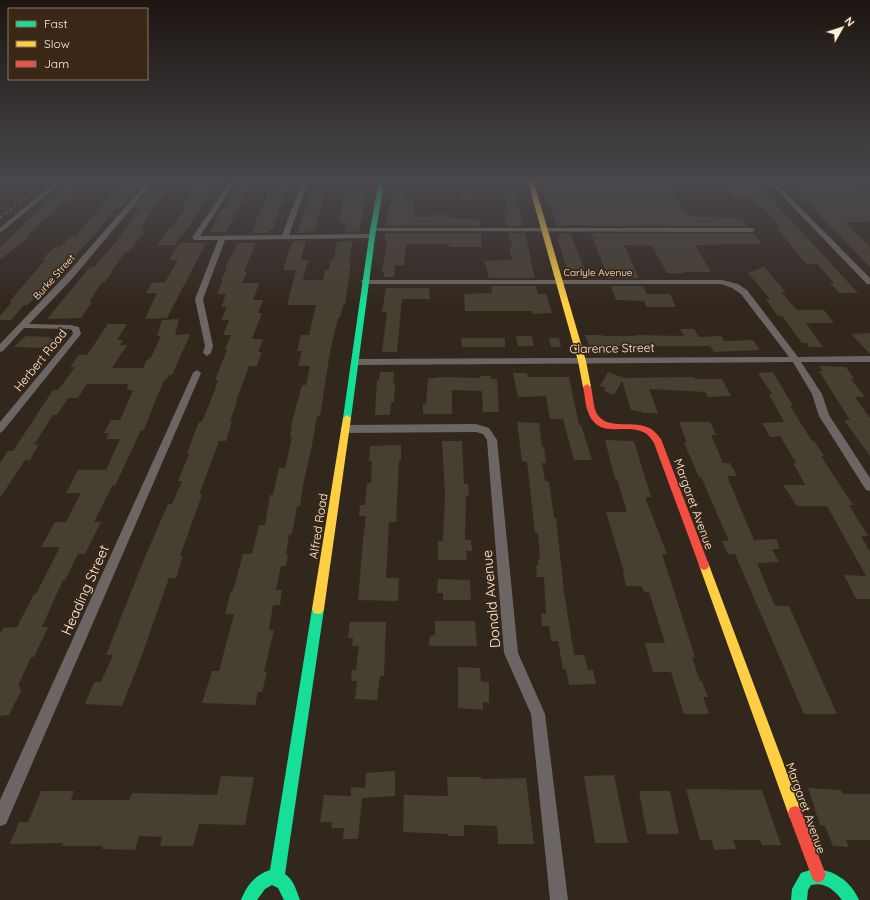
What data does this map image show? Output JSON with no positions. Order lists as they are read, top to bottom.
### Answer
{
  "streets": {
    "street": [
      "Carlyle Avenue",
      "Burke Street",
      "Clarence Street",
      "Herbert Road",
      "Margaret Avenue",
      "Alfred Road",
      "Heading Street",
      "Donald Avenue"
    ]
  },
  "crossings": [
    ["Carlyle Avenue", "Clarence Street"],
    ["Carlyle Avenue", "Margaret Avenue"],
    ["Carlyle Avenue", "Alfred Road"],
    ["Burke Street", "Herbert Road"],
    ["Clarence Street", "Margaret Avenue"],
    ["Clarence Street", "Alfred Road"],
    ["Alfred Road", "Donald Avenue"]
  ],
  "legend": ["Fast", "Slow", "Jam"],
  "north": "top right"
}
